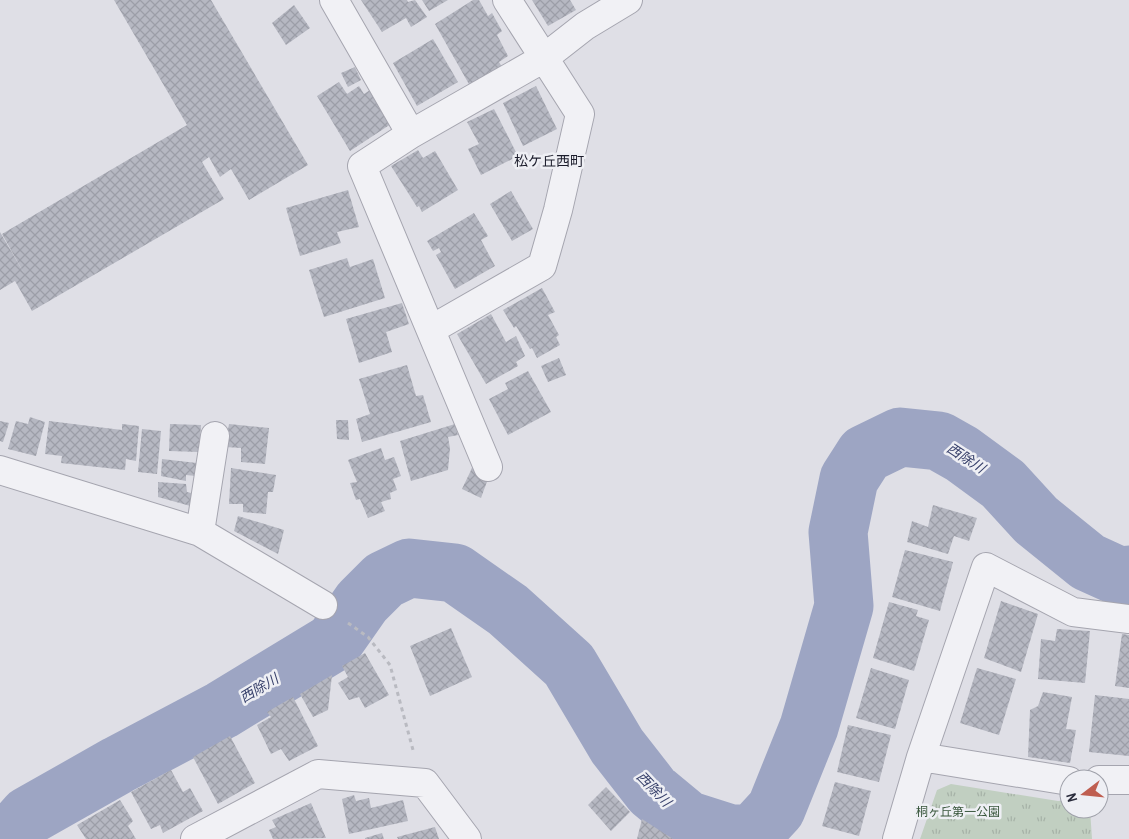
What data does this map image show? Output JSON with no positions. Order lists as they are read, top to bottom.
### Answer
{
  "districts": ["松ケ丘西町"],
  "water": ["西除川"],
  "parks": ["桐ヶ丘第一公園"],
  "north": "left"
}
